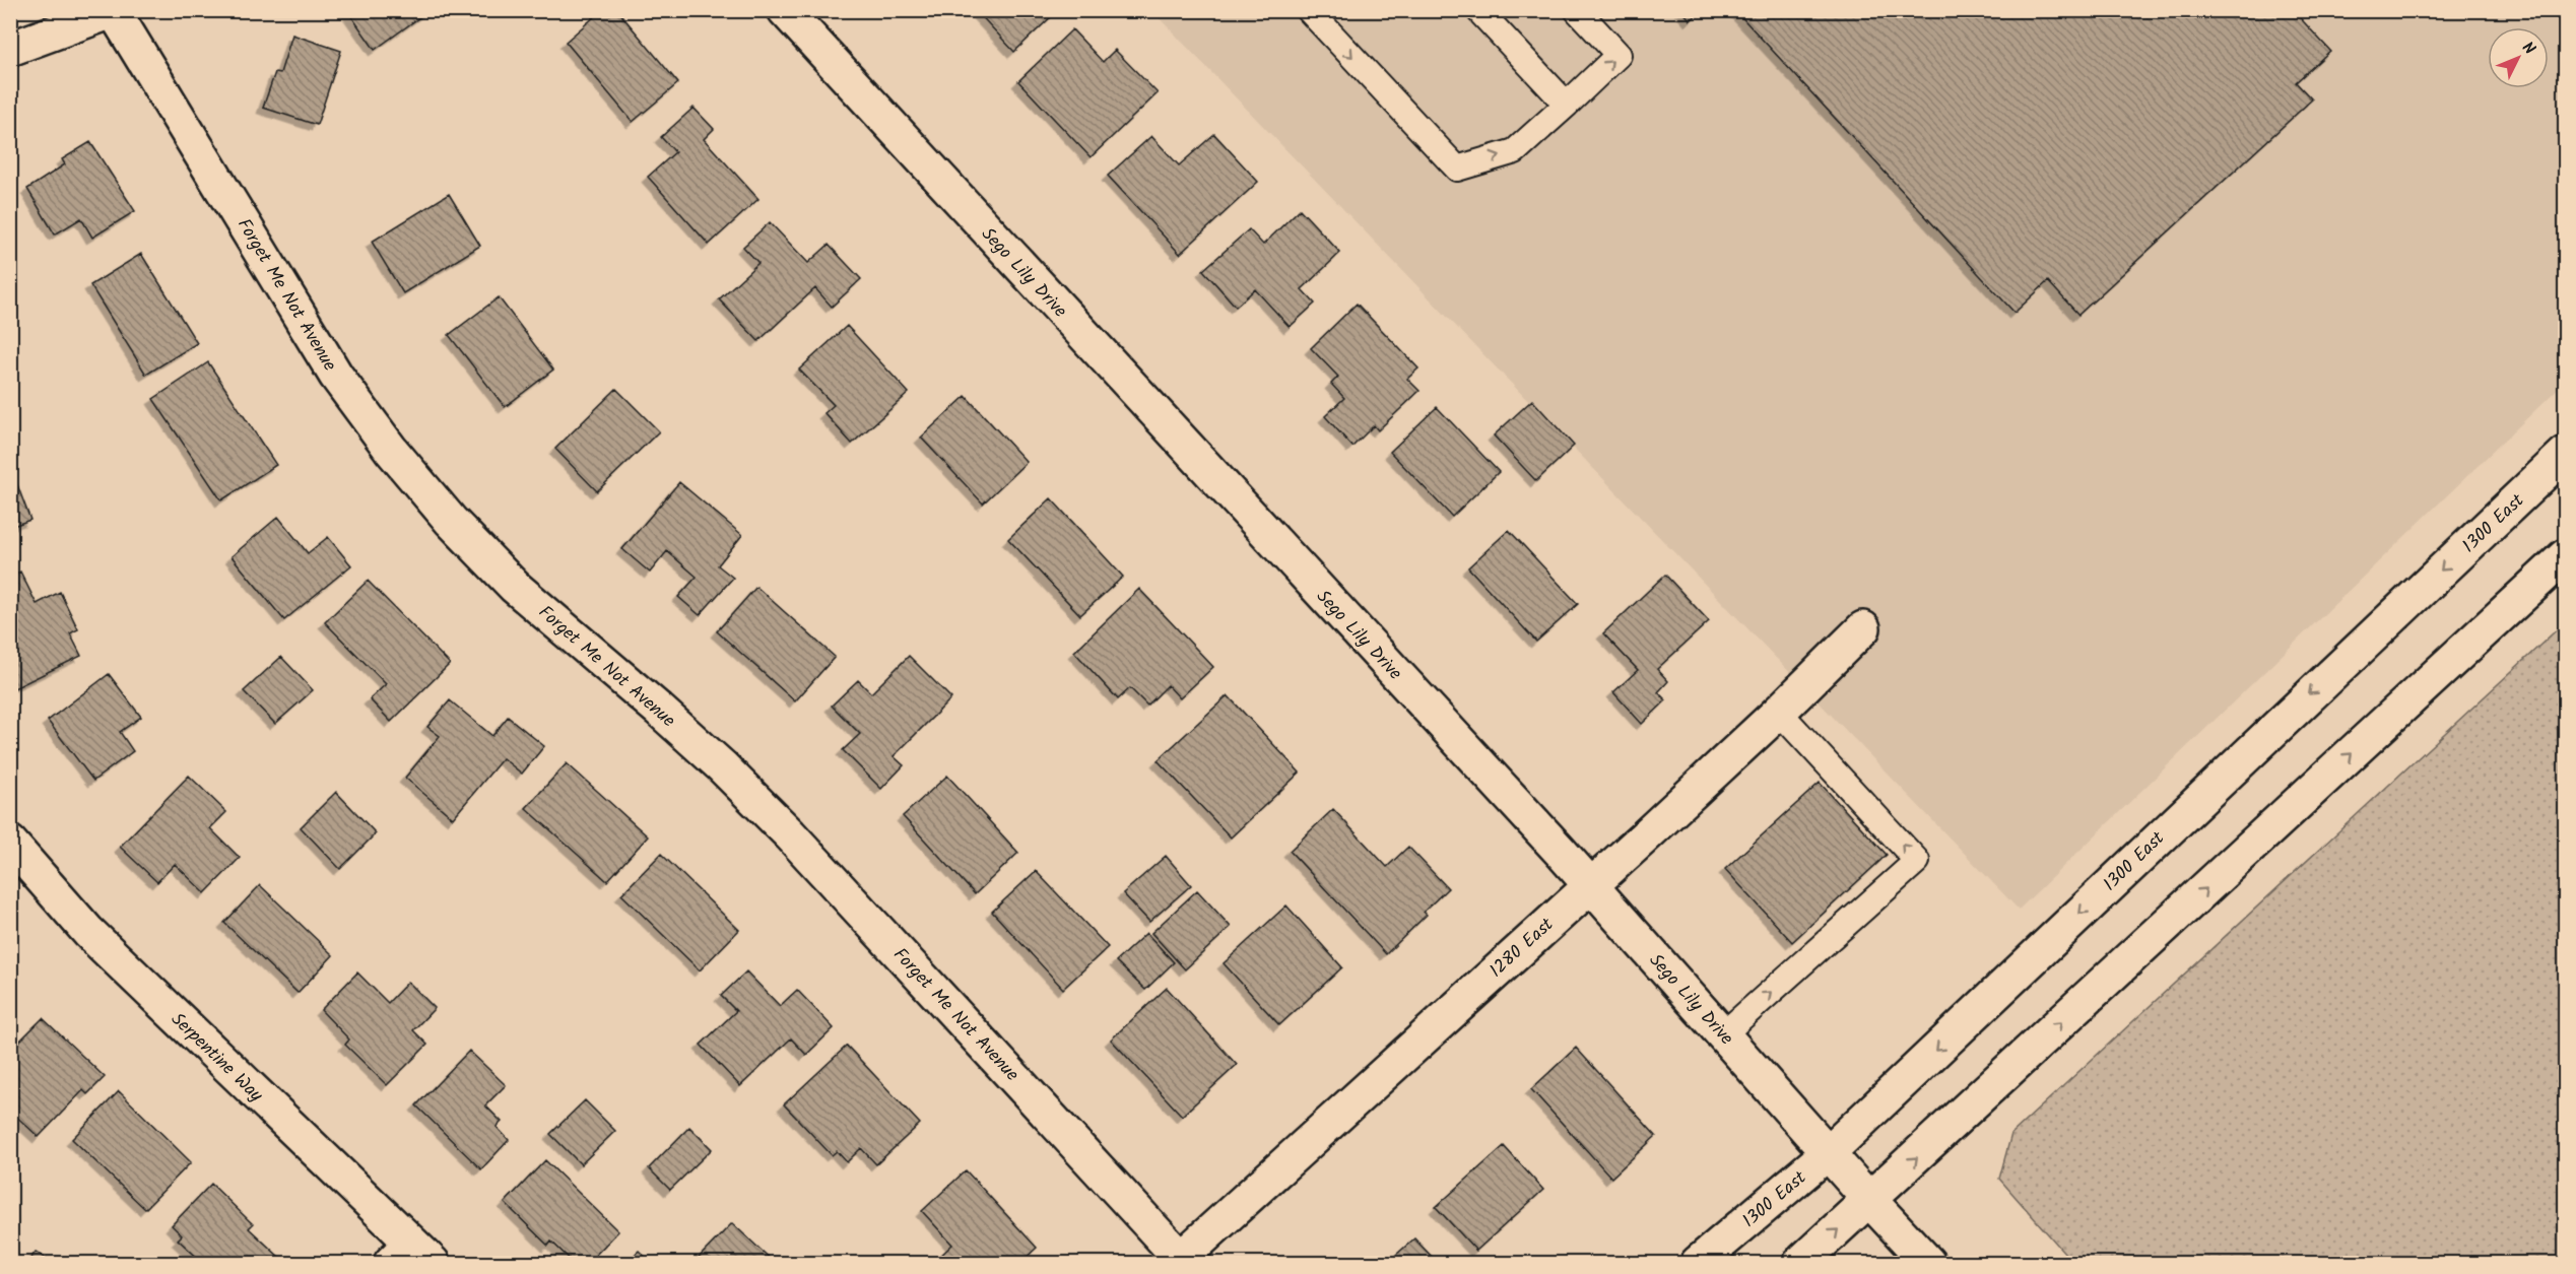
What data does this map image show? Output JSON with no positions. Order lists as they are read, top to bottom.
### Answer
{
  "streets": {
    "main road": [
      "Sego Lily Drive",
      "Forget Me Not Avenue",
      "1300 East",
      "1280 East",
      "Serpentine Way"
    ]
  },
  "crossings": [
    ["Sego Lily Drive", "1300 East"],
    ["Sego Lily Drive", "1280 East"],
    ["Forget Me Not Avenue", "1280 East"]
  ],
  "north": "top right"
}
